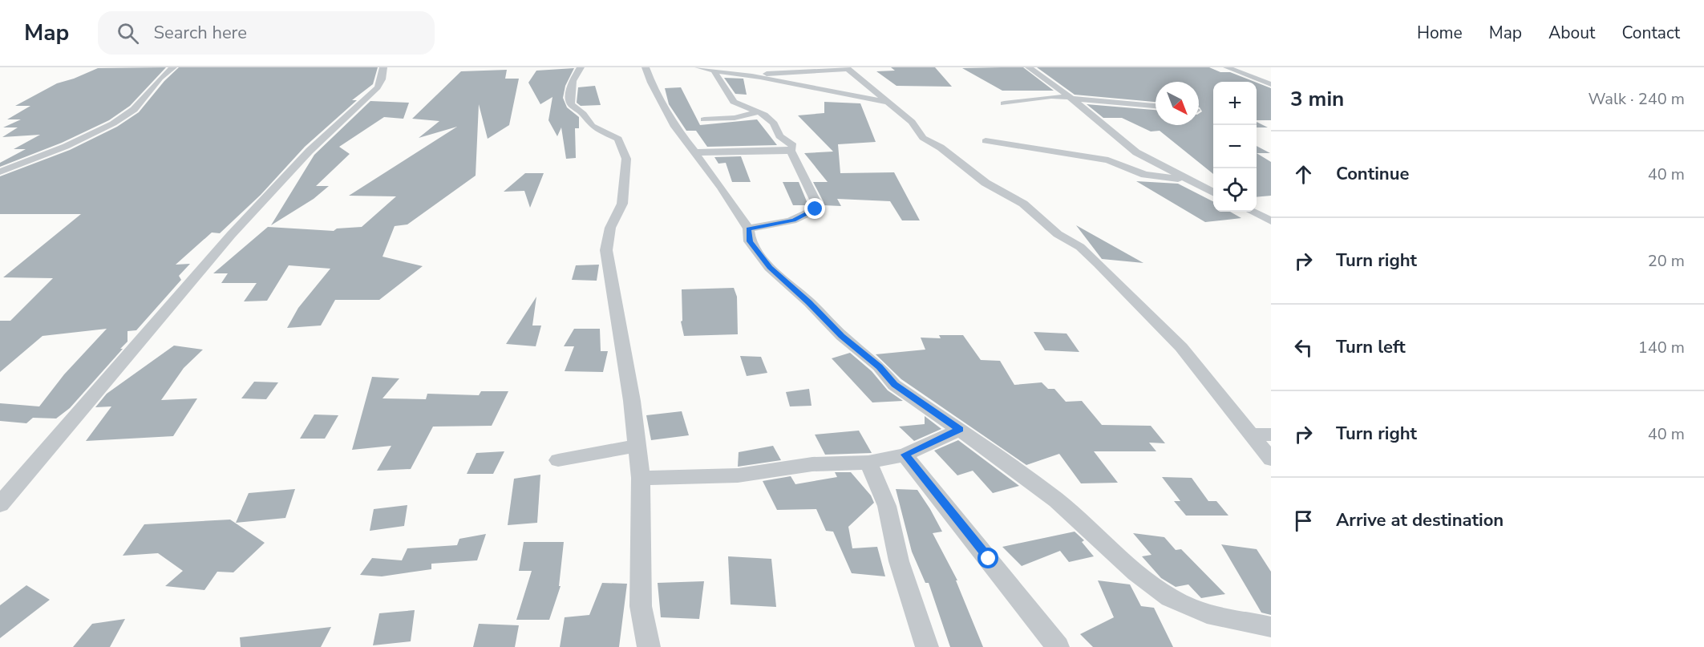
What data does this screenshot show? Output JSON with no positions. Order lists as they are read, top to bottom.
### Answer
{
  "north": "bottom right",
  "page": {
    "header": "Map",
    "search": "Search here",
    "nav": [
      "Home",
      "Map",
      "About",
      "Contact"
    ],
    "heading": ["3 min", "Walk · 240 m"],
    "map_buttons": ["+", "−"],
    "list": [
      ["Continue", "40 m"],
      ["Turn right", "20 m"],
      ["Turn left", "140 m"],
      ["Turn right", "40 m"],
      "Arrive at destination"
    ]
  }
}
